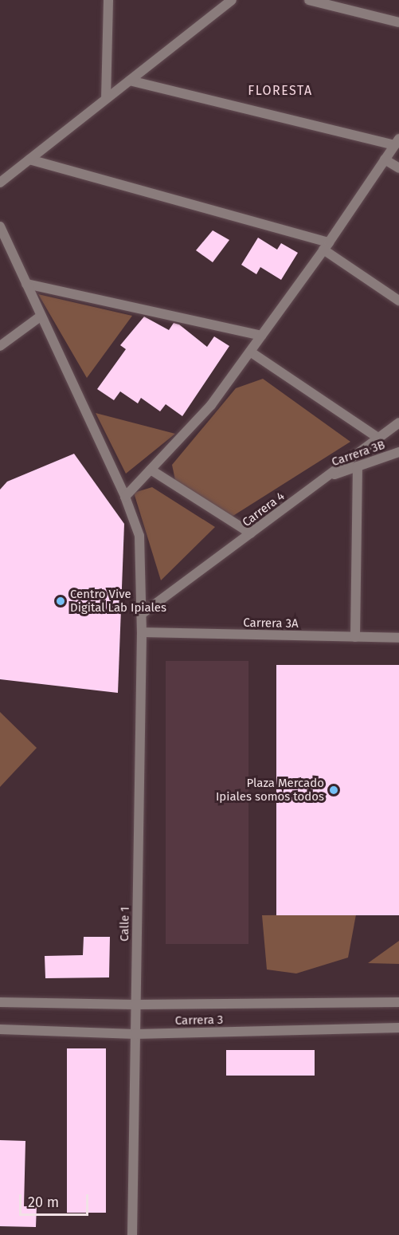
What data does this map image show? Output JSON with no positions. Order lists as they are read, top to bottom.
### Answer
{
  "streets": {
    "street": [
      "Carrera 3B",
      "Carrera 4",
      "Carrera 3A",
      "Calle 1",
      "Carrera 3"
    ]
  },
  "crossings": [
    ["Carrera 3B", "Carrera 4"],
    ["Carrera 4", "Calle 1"],
    ["Carrera 3A", "Calle 1"],
    ["Calle 1", "Carrera 3"]
  ],
  "districts": ["FLORESTA"],
  "places": ["Centro Vive Digital Lab Ipiales", "Plaza Mercado Ipiales somos todos"],
  "scale_bar": "20 m"
}
